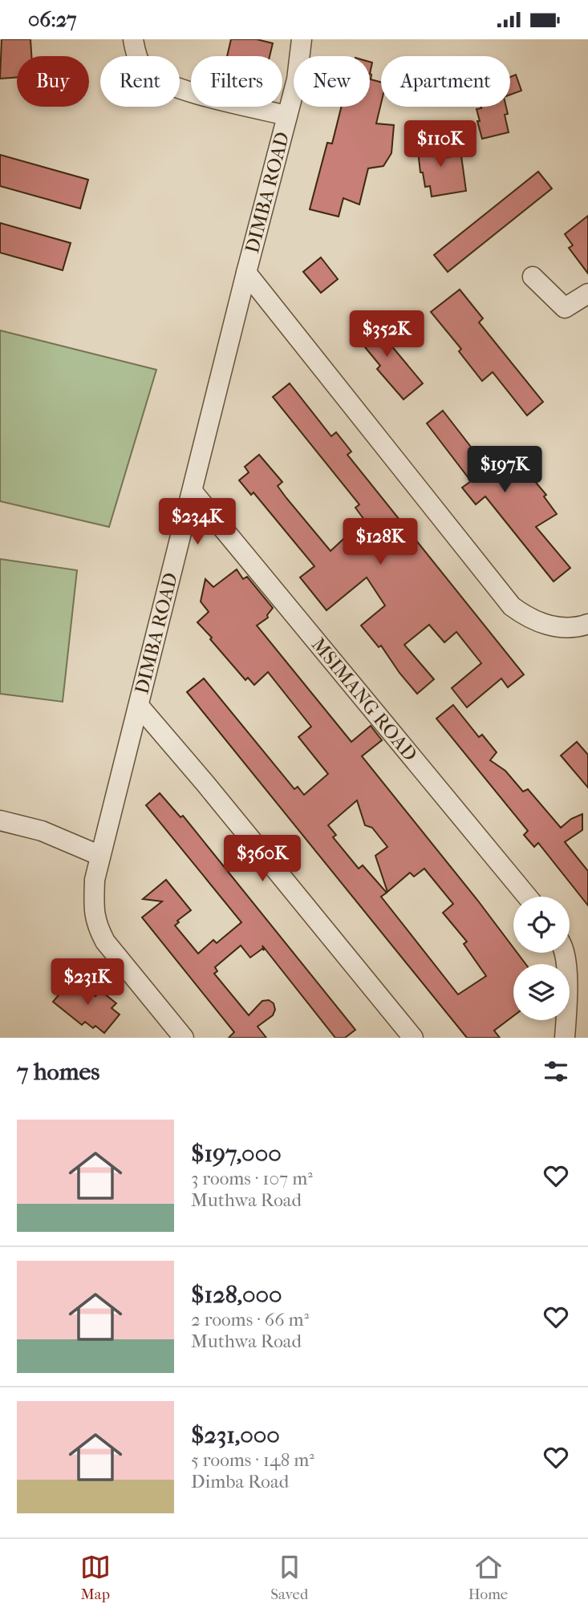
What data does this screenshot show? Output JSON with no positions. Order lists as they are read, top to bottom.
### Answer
{
  "streets": {
    "street": ["DIMBA ROAD", "MSIMANG ROAD"]
  },
  "crossings": [
    ["DIMBA ROAD", "MSIMANG ROAD"]
  ],
  "page": {
    "status": "06:27",
    "chip": [
      "Buy",
      "Rent",
      "Filters",
      "New",
      "Apartment"
    ],
    "price": [
      "$110K",
      "$352K",
      "$197K",
      "$234K",
      "$128K",
      "$360K",
      "$231K"
    ],
    "heading": "7 homes",
    "list": [
      {
        "name": "$197,000",
        "note": "3 rooms · 107 m² · Muthwa Road"
      },
      {
        "name": "$128,000",
        "note": "2 rooms · 66 m² · Muthwa Road"
      },
      {
        "name": "$231,000",
        "note": "5 rooms · 148 m² · Dimba Road"
      }
    ],
    "tabs": ["Map", "Saved", "Home"]
  }
}
